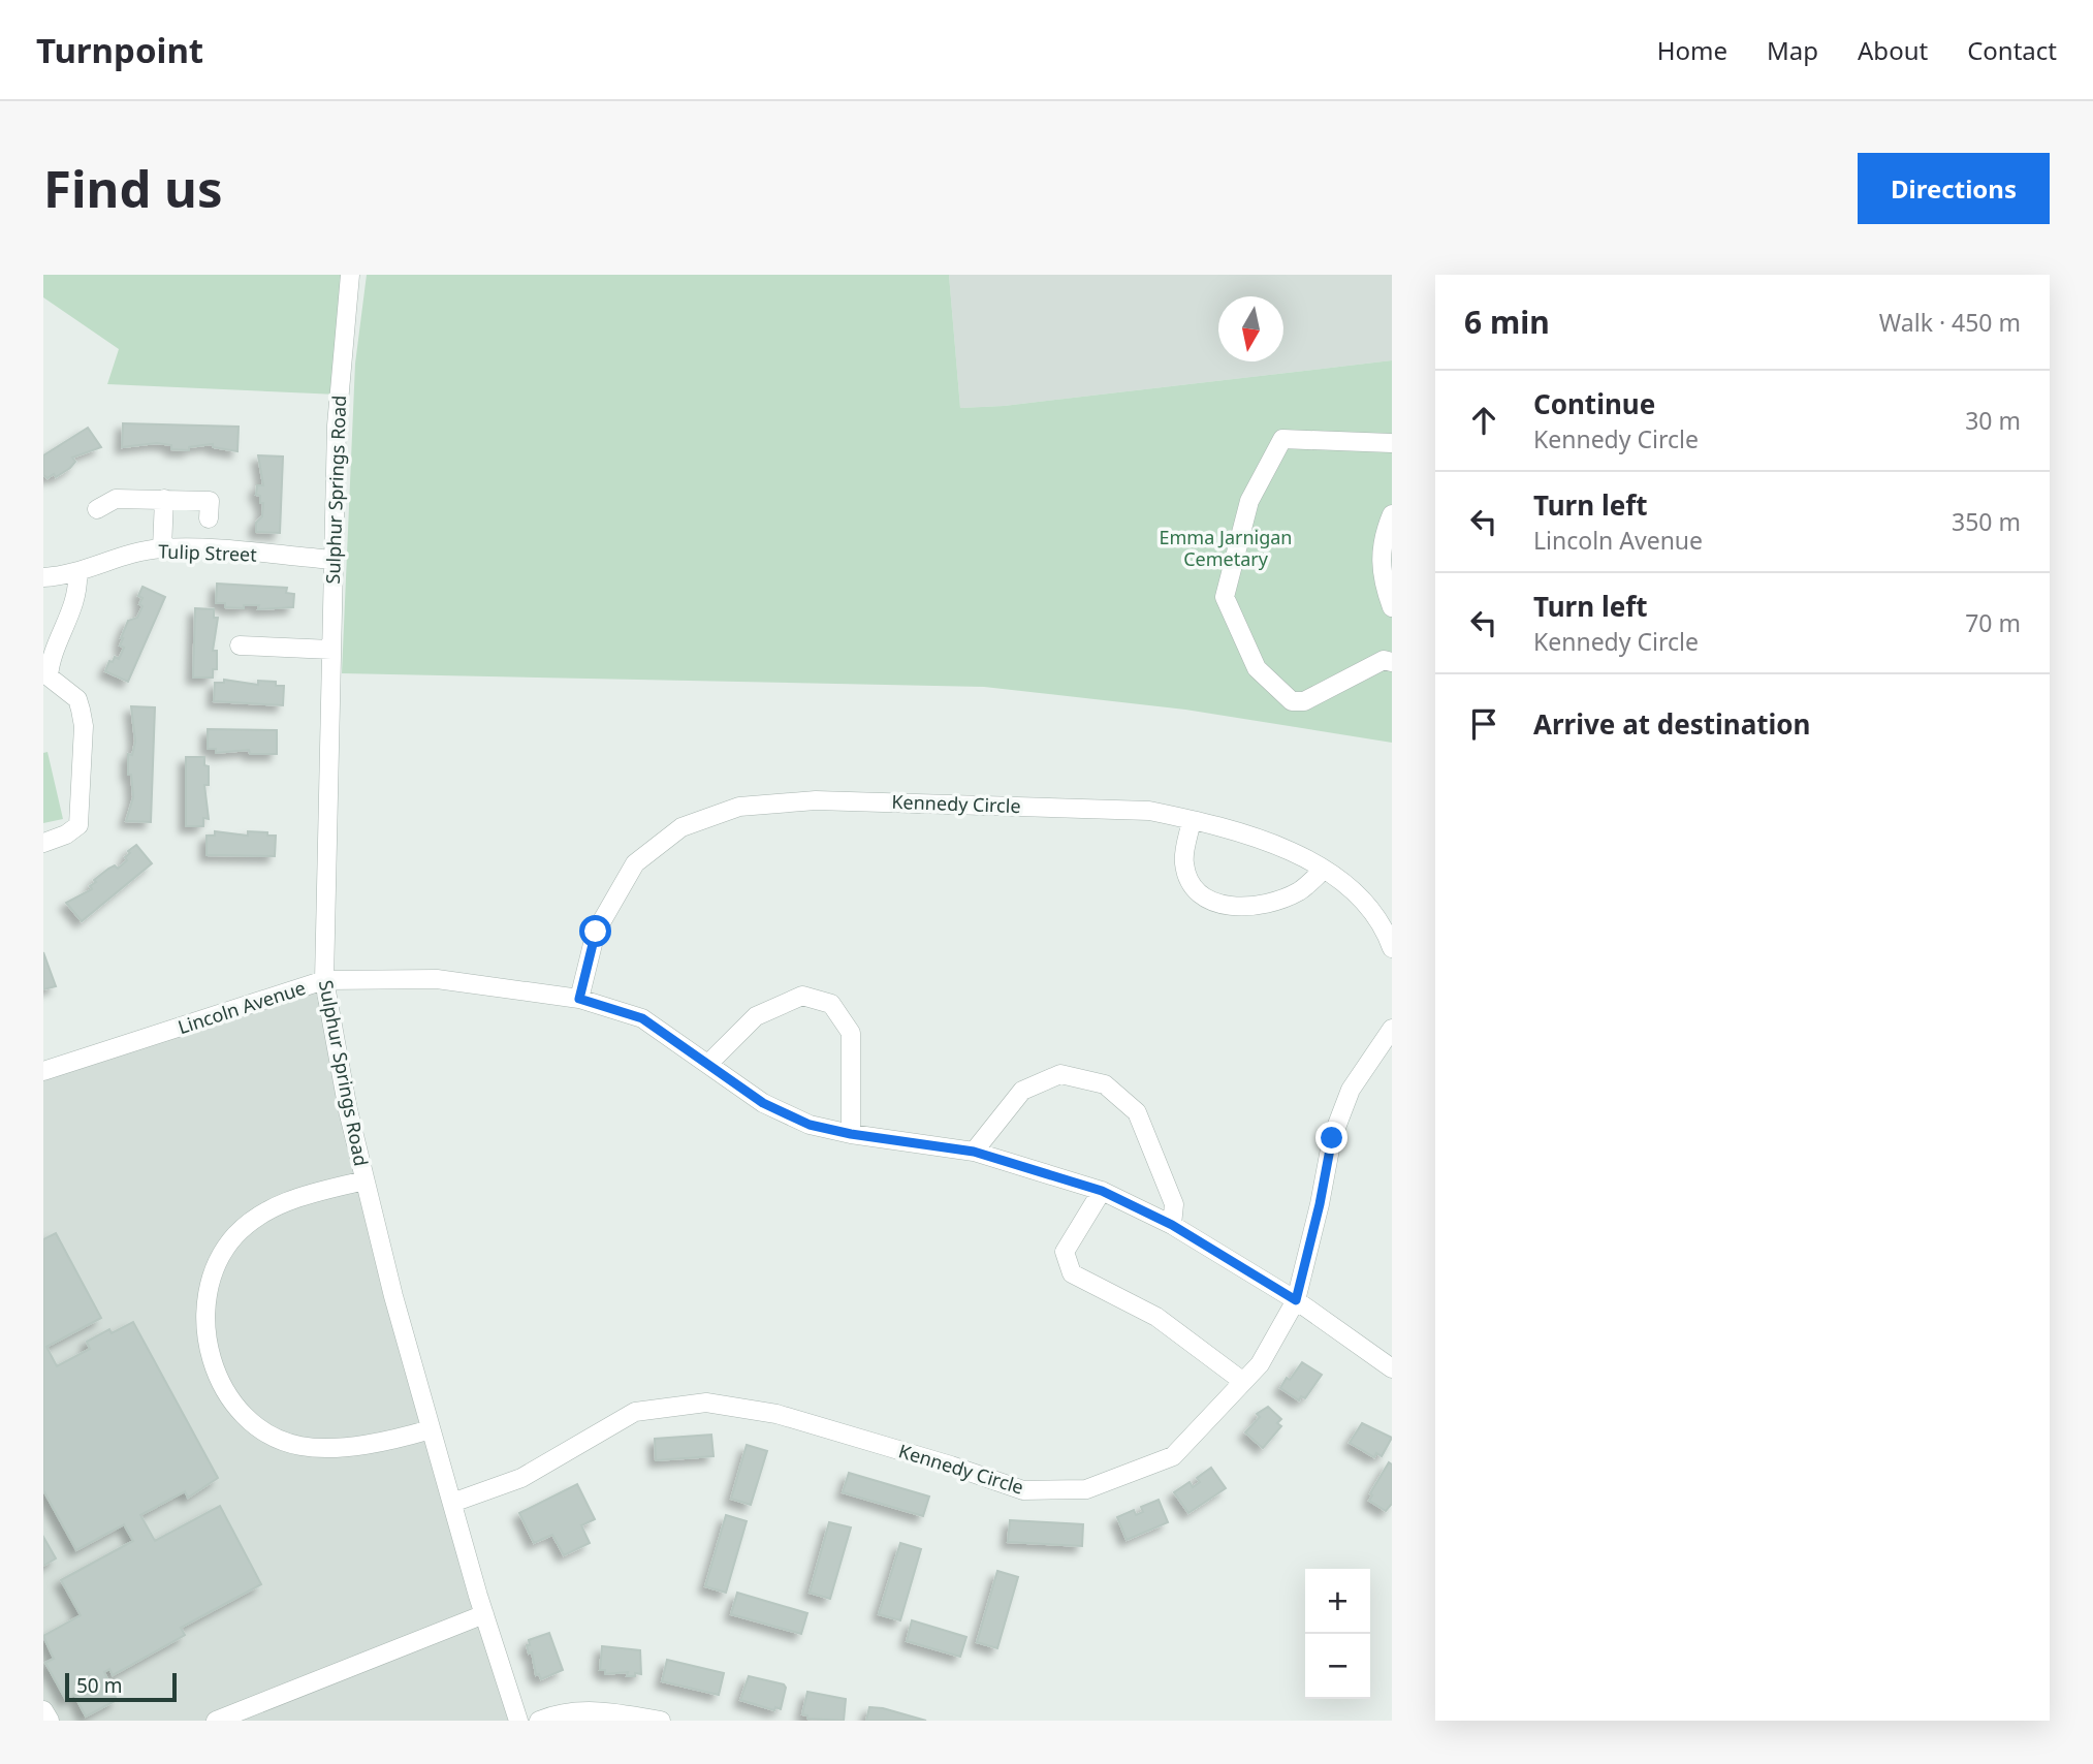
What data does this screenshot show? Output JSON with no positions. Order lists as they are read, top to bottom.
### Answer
{
  "streets": {
    "street": [
      "Sulphur Springs Road",
      "Tulip Street",
      "Kennedy Circle",
      "Lincoln Avenue"
    ]
  },
  "crossings": [
    ["Sulphur Springs Road", "Tulip Street"],
    ["Sulphur Springs Road", "Kennedy Circle"],
    ["Sulphur Springs Road", "Lincoln Avenue"],
    ["Kennedy Circle", "Lincoln Avenue"]
  ],
  "parks": ["Emma Jarnigan Cemetary"],
  "scale_bar": "50 m",
  "north": "bottom",
  "page": {
    "header": "Turnpoint",
    "nav": [
      "Home",
      "Map",
      "About",
      "Contact"
    ],
    "buttons": "Directions",
    "title": "Find us",
    "heading": ["6 min", "Walk · 450 m"],
    "list": [
      ["Continue", "Kennedy Circle", "30 m"],
      ["Turn left", "Lincoln Avenue", "350 m"],
      ["Turn left", "Kennedy Circle", "70 m"],
      "Arrive at destination"
    ],
    "map_buttons": ["+", "−"],
    "scale": "50 m"
  }
}
